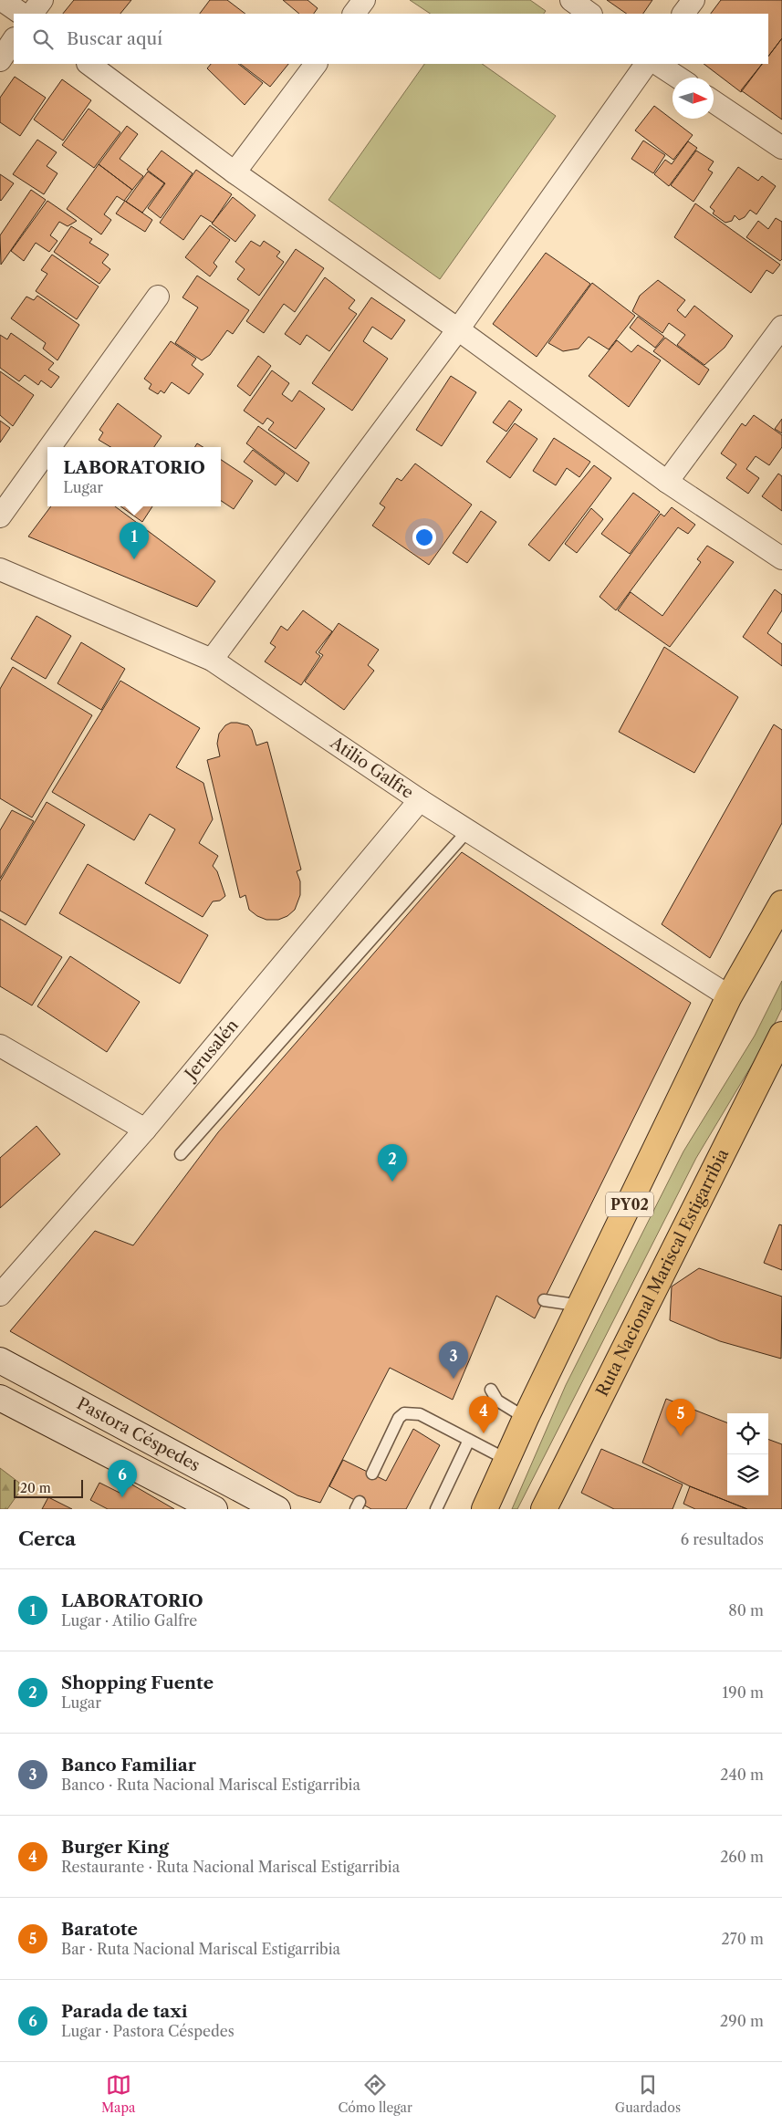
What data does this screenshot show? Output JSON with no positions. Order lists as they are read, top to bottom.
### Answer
{
  "streets": {
    "highway": ["PY02", "Ruta Nacional Mariscal Estigarribia"],
    "main road": ["Pastora Céspedes"],
    "street": ["Atilio Galfre", "Jerusalén"]
  },
  "crossings": [
    ["Atilio Galfre", "Jerusalén"],
    ["Atilio Galfre", "PY02"]
  ],
  "scale_bar": "20 m",
  "north": "right",
  "page": {
    "search": "Buscar aquí",
    "popup": ["LABORATORIO", "Lugar"],
    "pins": [
      "1",
      "2",
      "3",
      "4",
      "5",
      "6"
    ],
    "scale": "20 m",
    "heading": ["Cerca", "6 resultados"],
    "list": [
      {
        "mark": "1",
        "name": "LABORATORIO",
        "note": "Lugar · Atilio Galfre",
        "value": "80 m"
      },
      {
        "mark": "2",
        "name": "Shopping Fuente",
        "note": "Lugar",
        "value": "190 m"
      },
      {
        "mark": "3",
        "name": "Banco Familiar",
        "note": "Banco · Ruta Nacional Mariscal Estigarribia",
        "value": "240 m"
      },
      {
        "mark": "4",
        "name": "Burger King",
        "note": "Restaurante · Ruta Nacional Mariscal Estigarribia",
        "value": "260 m"
      },
      {
        "mark": "5",
        "name": "Baratote",
        "note": "Bar · Ruta Nacional Mariscal Estigarribia",
        "value": "270 m"
      },
      {
        "mark": "6",
        "name": "Parada de taxi",
        "note": "Lugar · Pastora Céspedes",
        "value": "290 m"
      }
    ],
    "nav": ["Mapa", "Cómo llegar", "Guardados"]
  }
}
